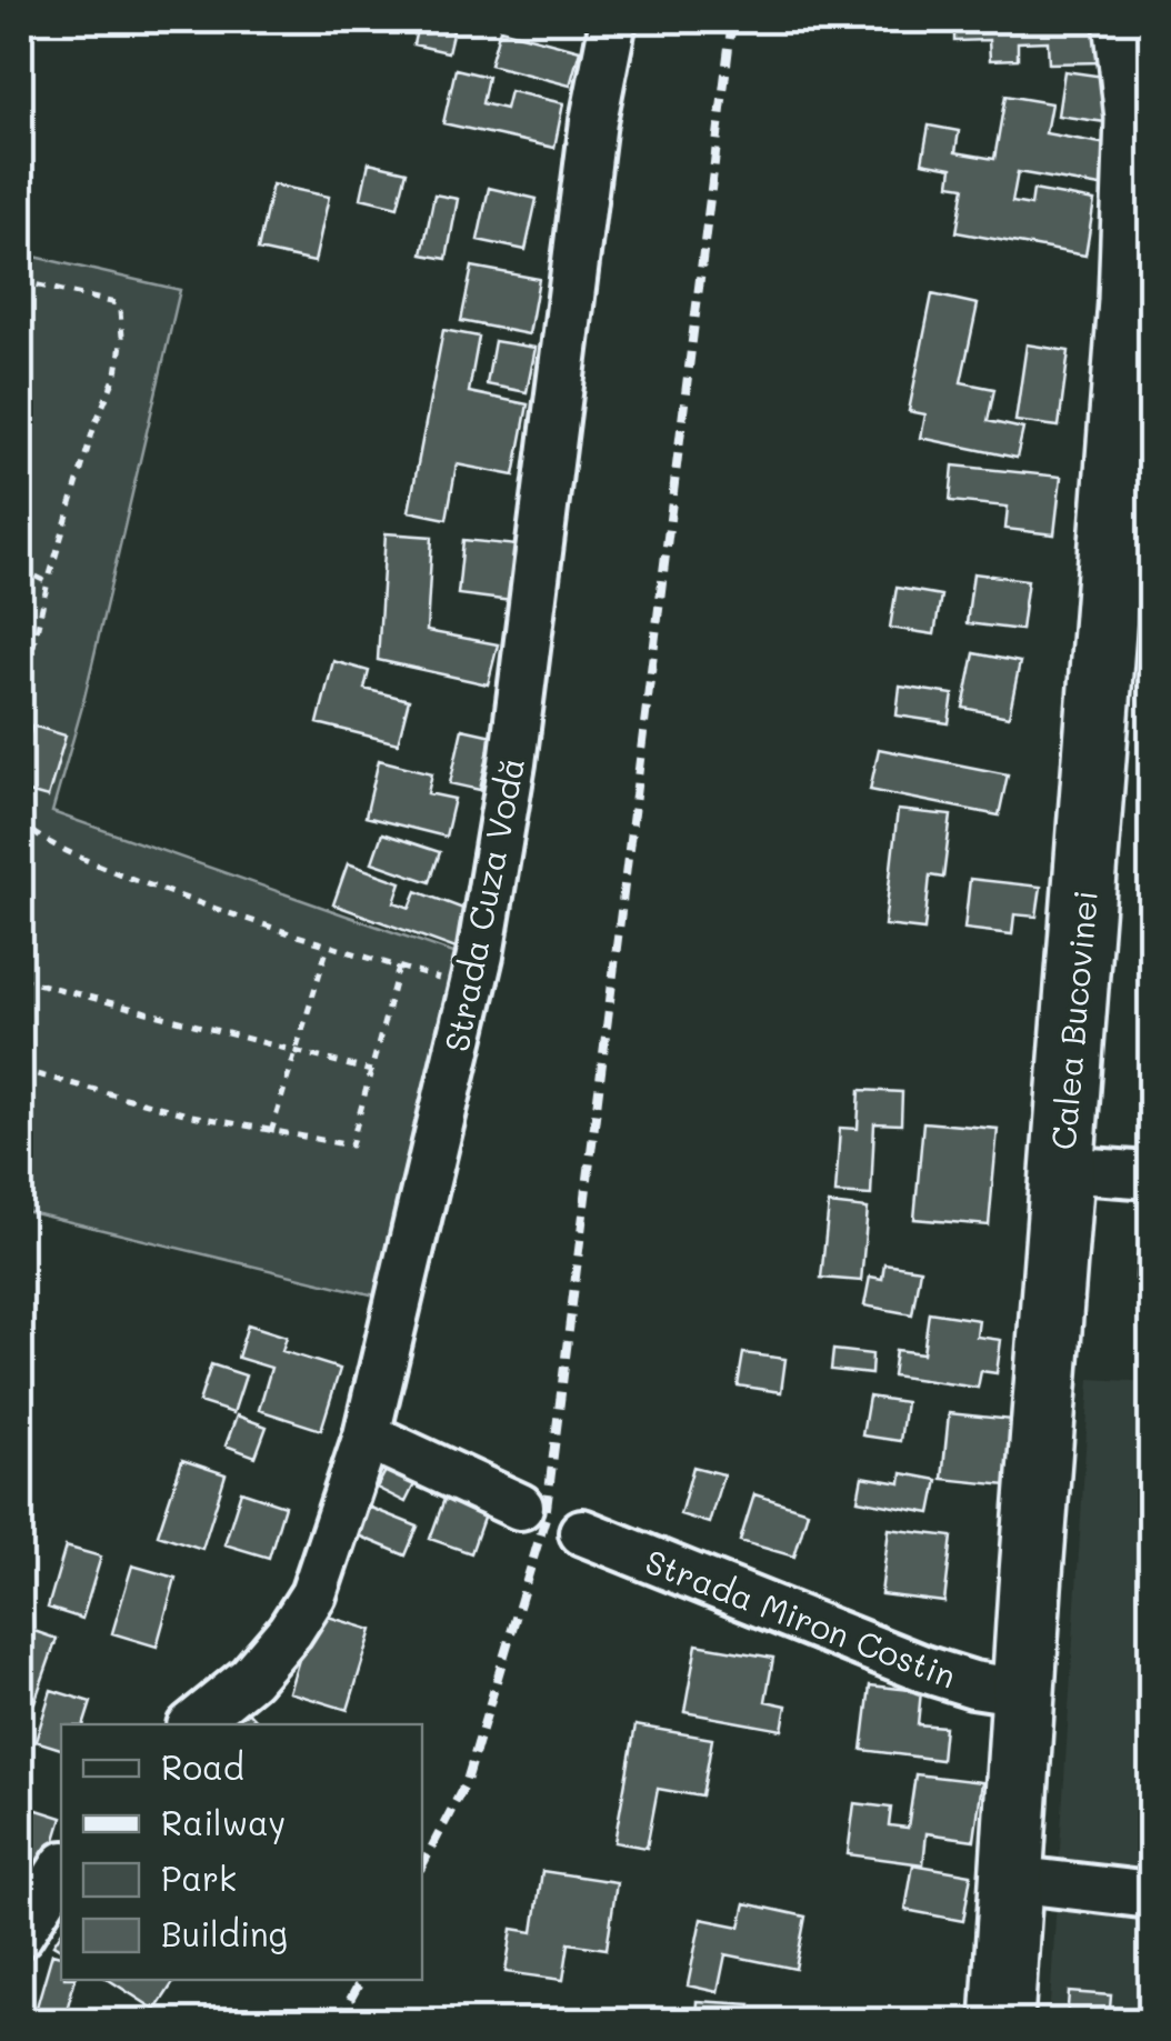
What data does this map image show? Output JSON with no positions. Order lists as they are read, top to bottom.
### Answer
{
  "streets": {
    "highway": ["Calea Bucovinei"],
    "street": ["Strada Cuza Vodă", "Strada Miron Costin"]
  },
  "crossings": [
    ["Calea Bucovinei", "Strada Miron Costin"]
  ],
  "legend": [
    "Road",
    "Railway",
    "Park",
    "Building"
  ]
}
